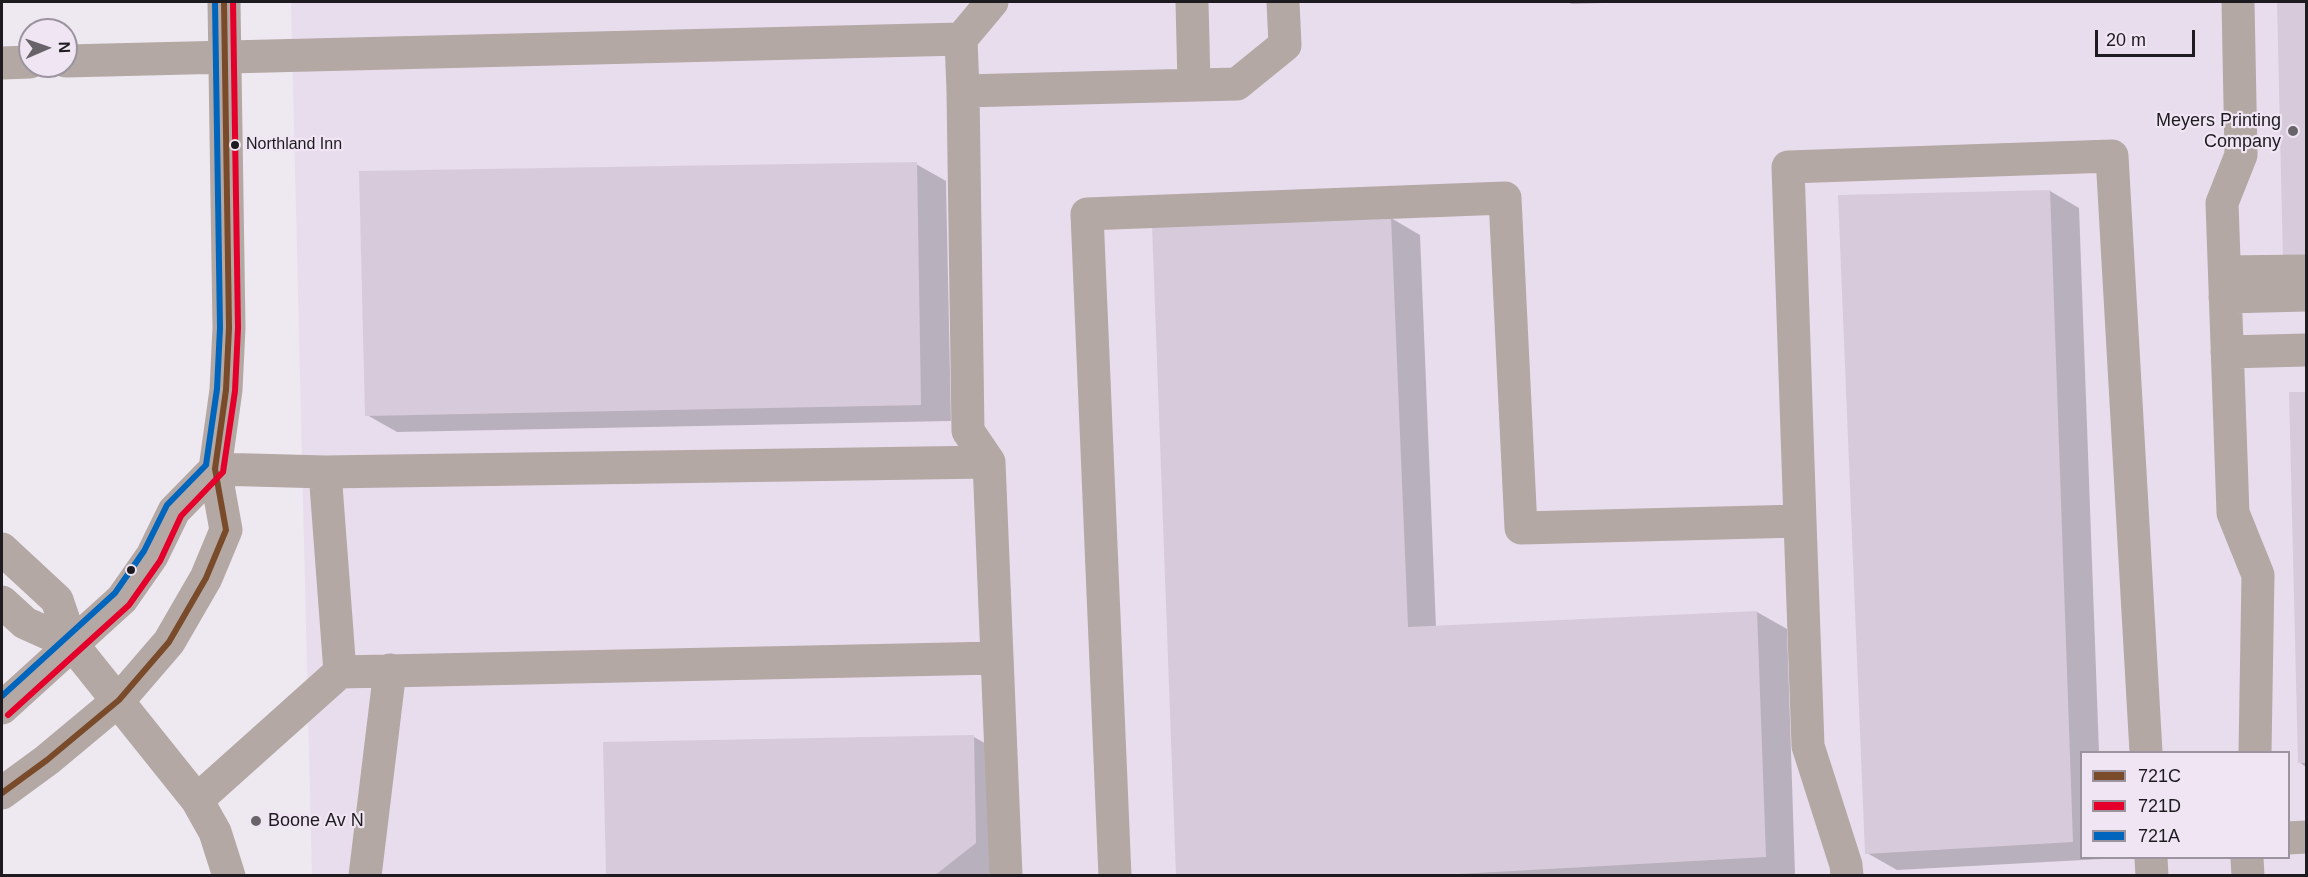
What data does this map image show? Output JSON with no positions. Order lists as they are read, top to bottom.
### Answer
{
  "places": ["Meyers Printing Company", "Northland Inn", "Boone Av N"],
  "lines": ["transit line 721C", "transit line 721D", "transit line 721A"],
  "legend": ["721C", "721D", "721A"],
  "scale_bar": "20 m",
  "north": "right"
}
